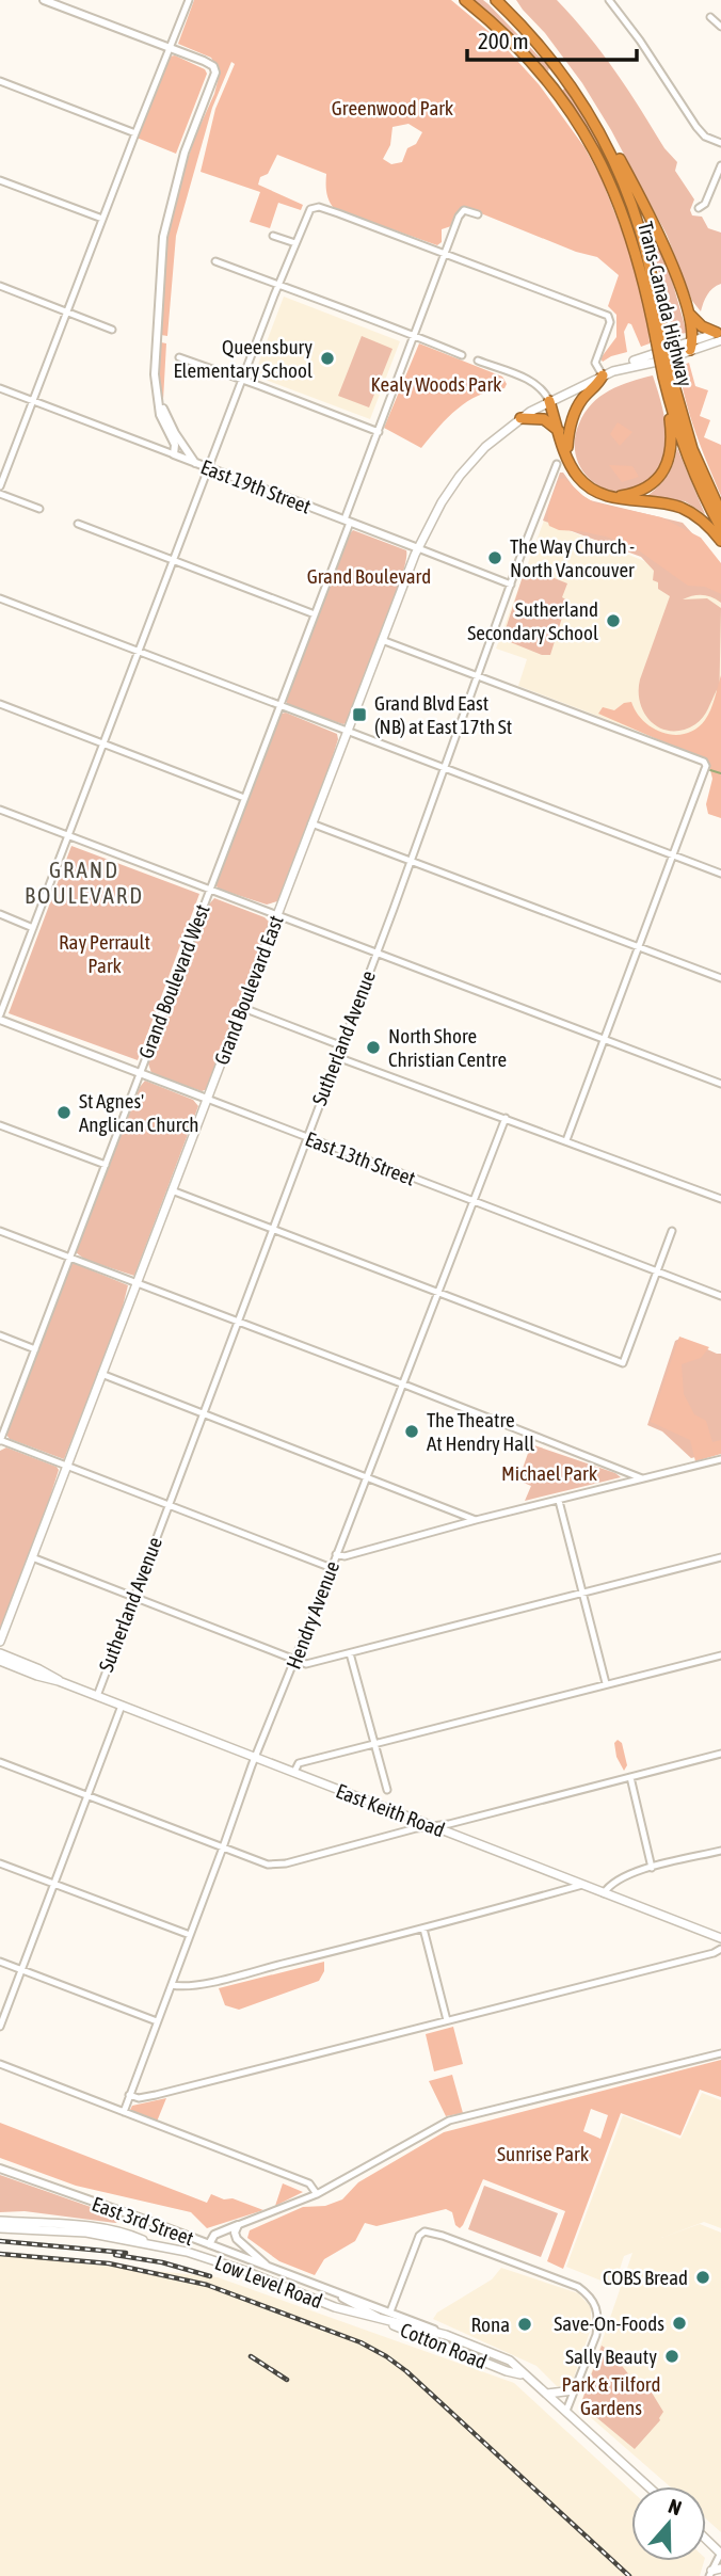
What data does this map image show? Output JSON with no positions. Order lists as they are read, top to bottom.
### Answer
{
  "streets": {
    "highway": ["Trans-Canada Highway"],
    "main road": [
      "Grand Boulevard East",
      "East Keith Road",
      "Low Level Road",
      "Cotton Road"
    ],
    "street": [
      "East 19th Street",
      "Grand Boulevard West",
      "Sutherland Avenue",
      "East 13th Street",
      "Hendry Avenue",
      "East 3rd Street"
    ]
  },
  "crossings": [
    ["East 19th Street", "Grand Boulevard West"],
    ["East 19th Street", "Grand Boulevard East"],
    ["East 19th Street", "Sutherland Avenue"],
    ["Grand Boulevard West", "East 13th Street"],
    ["Grand Boulevard East", "East 13th Street"],
    ["Sutherland Avenue", "East 13th Street"],
    ["Sutherland Avenue", "East Keith Road"],
    ["East 13th Street", "Hendry Avenue"],
    ["Hendry Avenue", "East Keith Road"],
    ["East 3rd Street", "Low Level Road"],
    ["East 3rd Street", "Cotton Road"],
    ["Low Level Road", "Cotton Road"]
  ],
  "districts": ["GRAND BOULEVARD"],
  "parks": [
    "Greenwood Park",
    "Kealy Woods Park",
    "Grand Boulevard",
    "Ray Perrault Park",
    "Michael Park",
    "Sunrise Park",
    "Park & Tilford Gardens"
  ],
  "places": {
    "other": [
      "Queensbury Elementary School",
      "The Way Church - North Vancouver",
      "Sutherland Secondary School",
      "North Shore Christian Centre",
      "St Agnes' Anglican Church",
      "The Theatre At Hendry Hall",
      "COBS Bread",
      "Save-On-Foods",
      "Rona",
      "Sally Beauty"
    ],
    "transit": ["Grand Blvd East (NB) at East 17th St"]
  },
  "scale_bar": "200 m",
  "north": "top"
}
